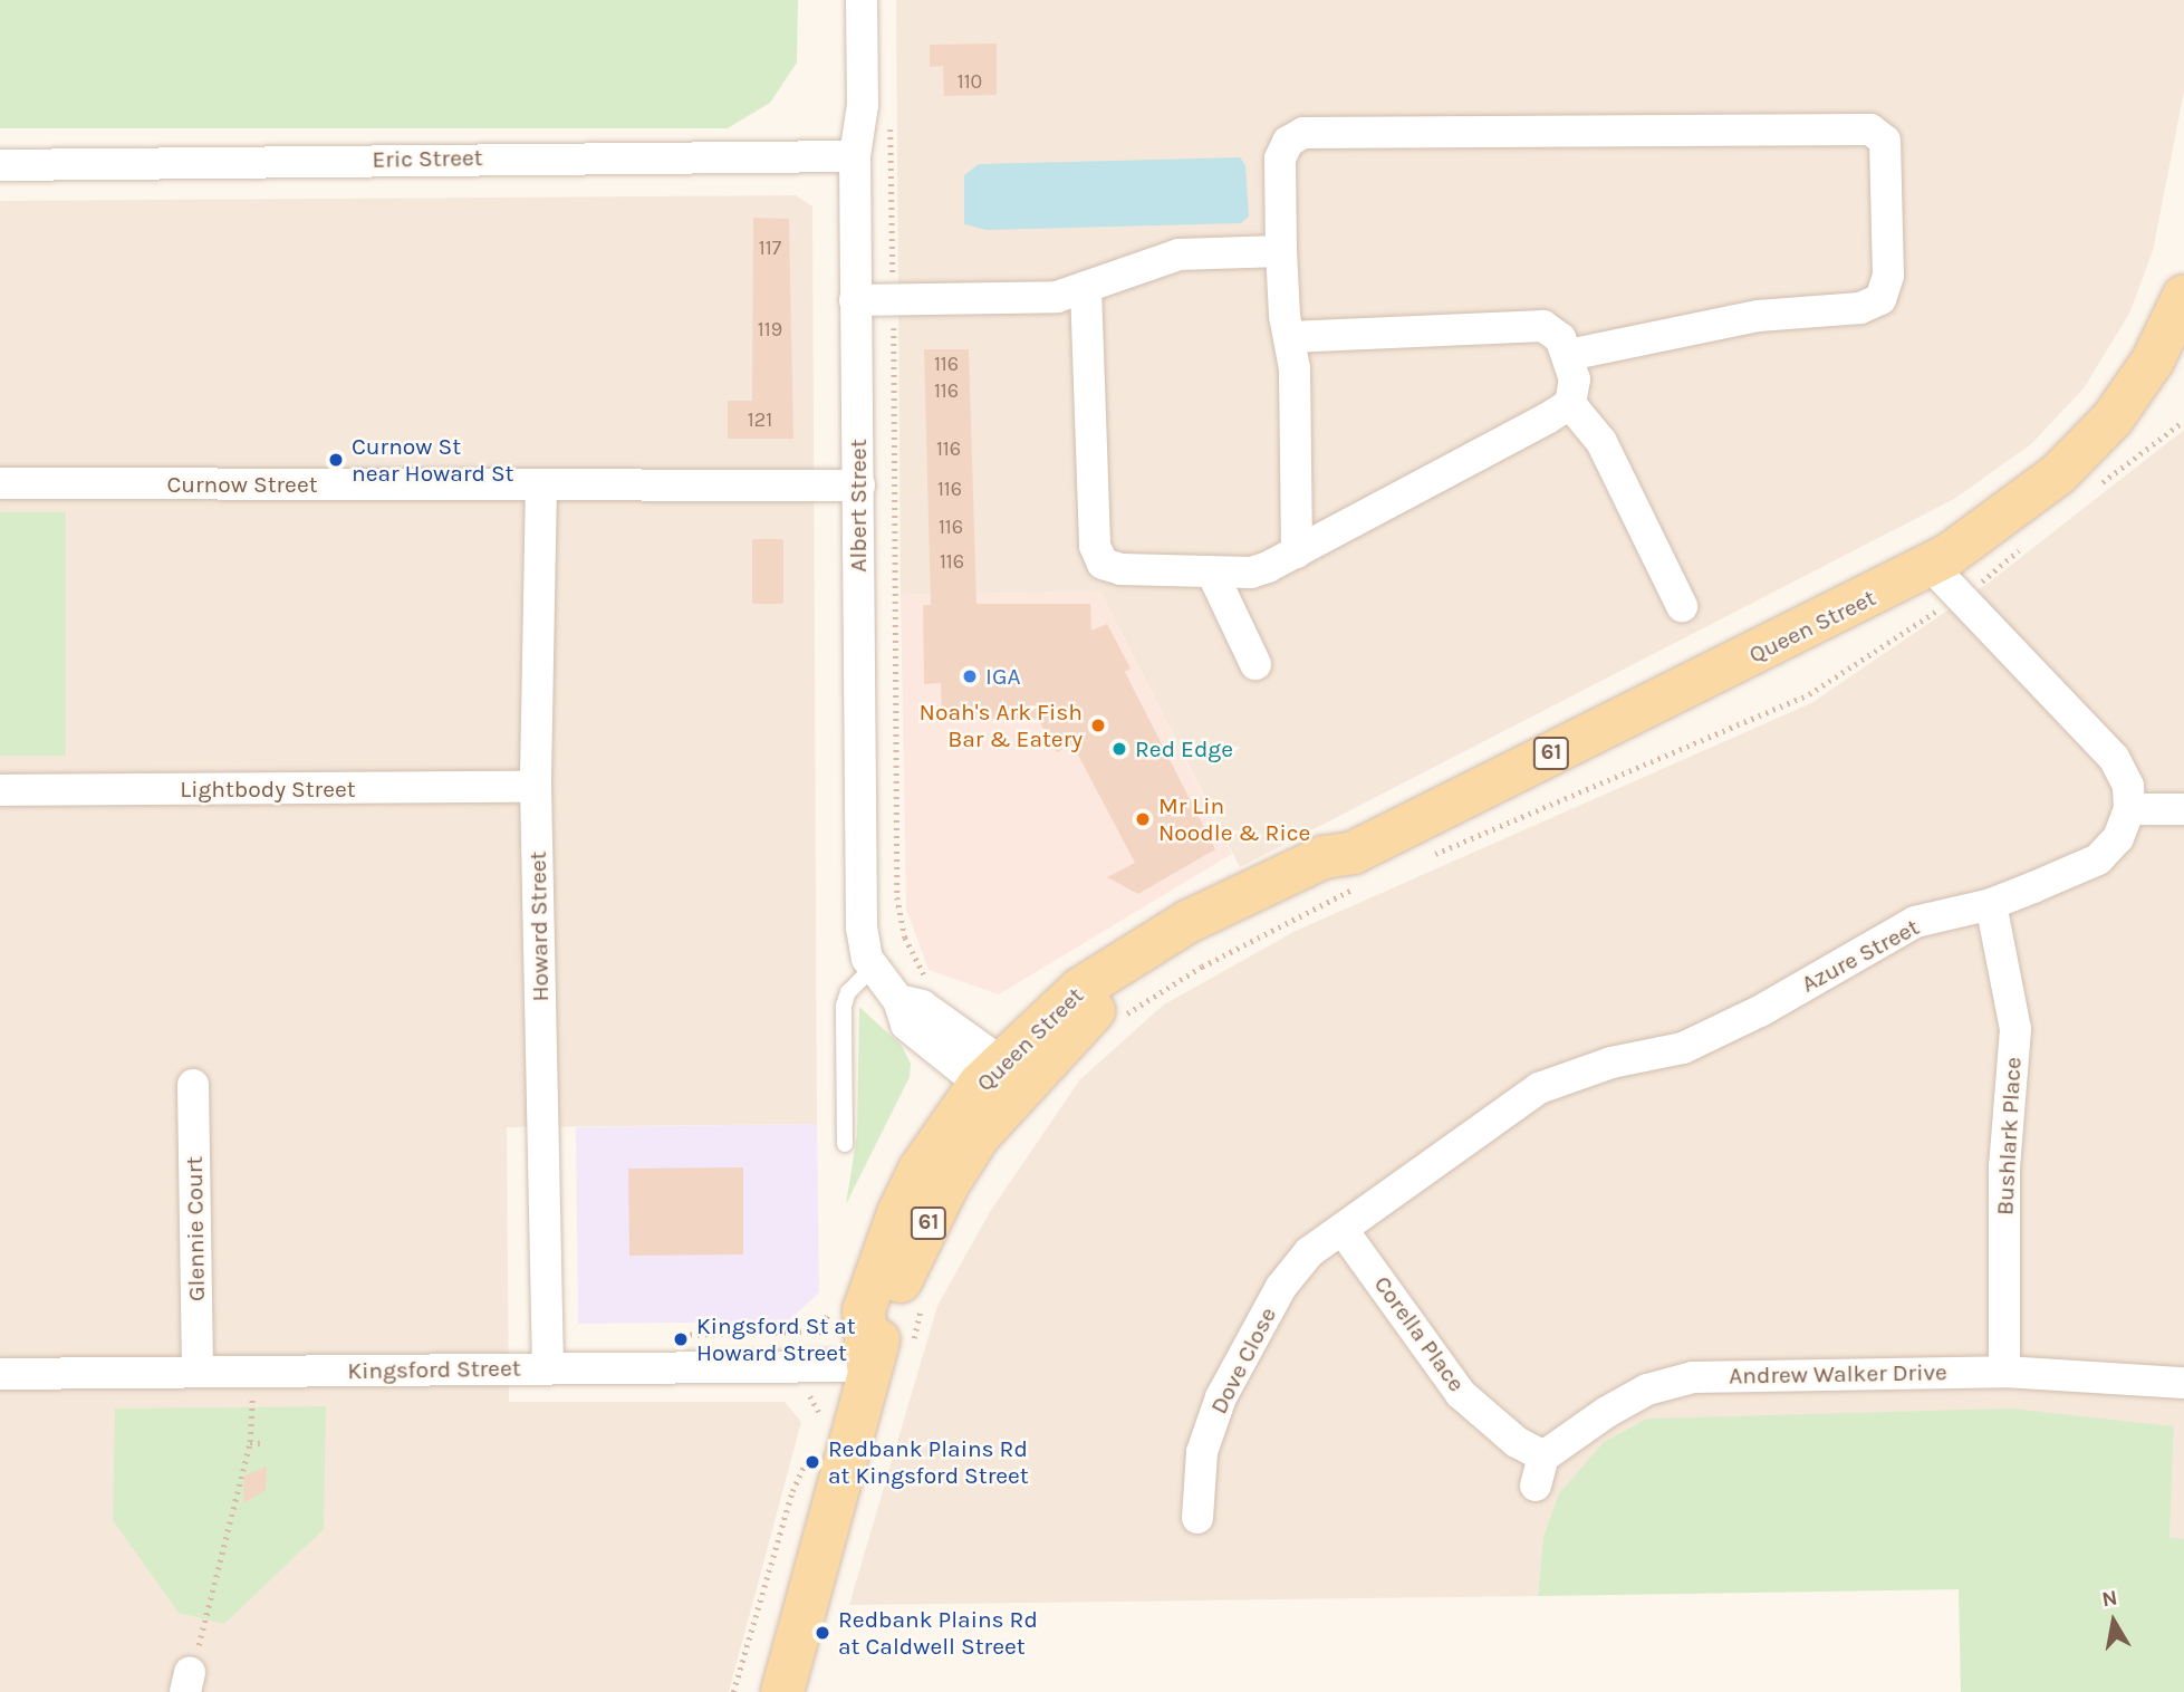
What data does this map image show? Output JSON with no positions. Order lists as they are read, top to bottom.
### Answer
{
  "streets": {
    "main road": ["Queen Street", "61"],
    "street": [
      "Eric Street",
      "Curnow Street",
      "Albert Street",
      "Lightbody Street",
      "Howard Street",
      "Azure Street",
      "Bushlark Place",
      "Glennie Court",
      "Corella Place",
      "Dove Close",
      "Kingsford Street",
      "Andrew Walker Drive"
    ]
  },
  "crossings": [
    ["Eric Street", "Albert Street"],
    ["Curnow Street", "Albert Street"],
    ["Curnow Street", "Howard Street"],
    ["Queen Street", "Kingsford Street"],
    ["Lightbody Street", "Howard Street"],
    ["Howard Street", "Kingsford Street"],
    ["Azure Street", "Bushlark Place"],
    ["Azure Street", "Corella Place"],
    ["Azure Street", "Dove Close"],
    ["Bushlark Place", "Andrew Walker Drive"],
    ["Glennie Court", "Kingsford Street"],
    ["Corella Place", "Dove Close"],
    ["Corella Place", "Andrew Walker Drive"]
  ],
  "places": [
    "Curnow St near Howard St",
    "IGA",
    "Noah's Ark Fish Bar & Eatery",
    "Red Edge",
    "Mr Lin Noodle & Rice",
    "Kingsford St at Howard Street",
    "Redbank Plains Rd at Kingsford Street",
    "Redbank Plains Rd at Caldwell Street"
  ],
  "house_numbers": [
    "110",
    "117",
    "119",
    "116",
    "116",
    "121",
    "116",
    "116",
    "116",
    "116"
  ],
  "north": "top"
}
